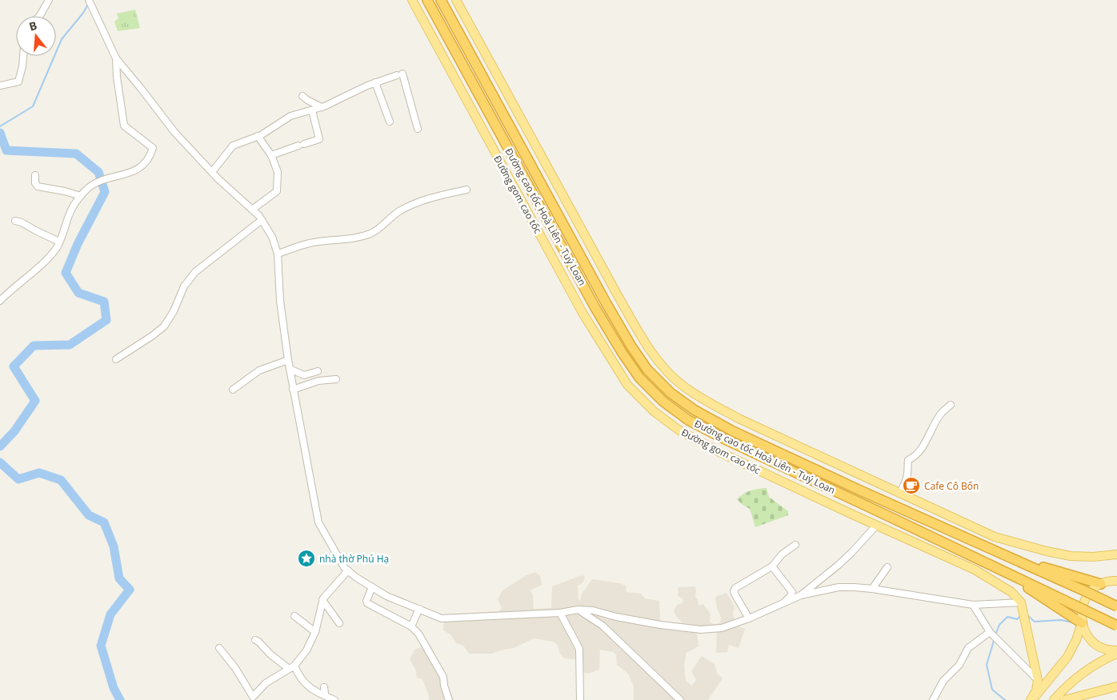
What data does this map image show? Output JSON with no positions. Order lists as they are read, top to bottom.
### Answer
{
  "streets": {
    "highway": ["Đường cao tốc Hoà Liên - Tuý Loan"],
    "main road": ["Đường gom cao tốc"]
  },
  "places": {
    "cafe": ["Cafe Cô Bốn"],
    "place": ["nhà thờ Phú Hạ"]
  },
  "north": "top"
}
